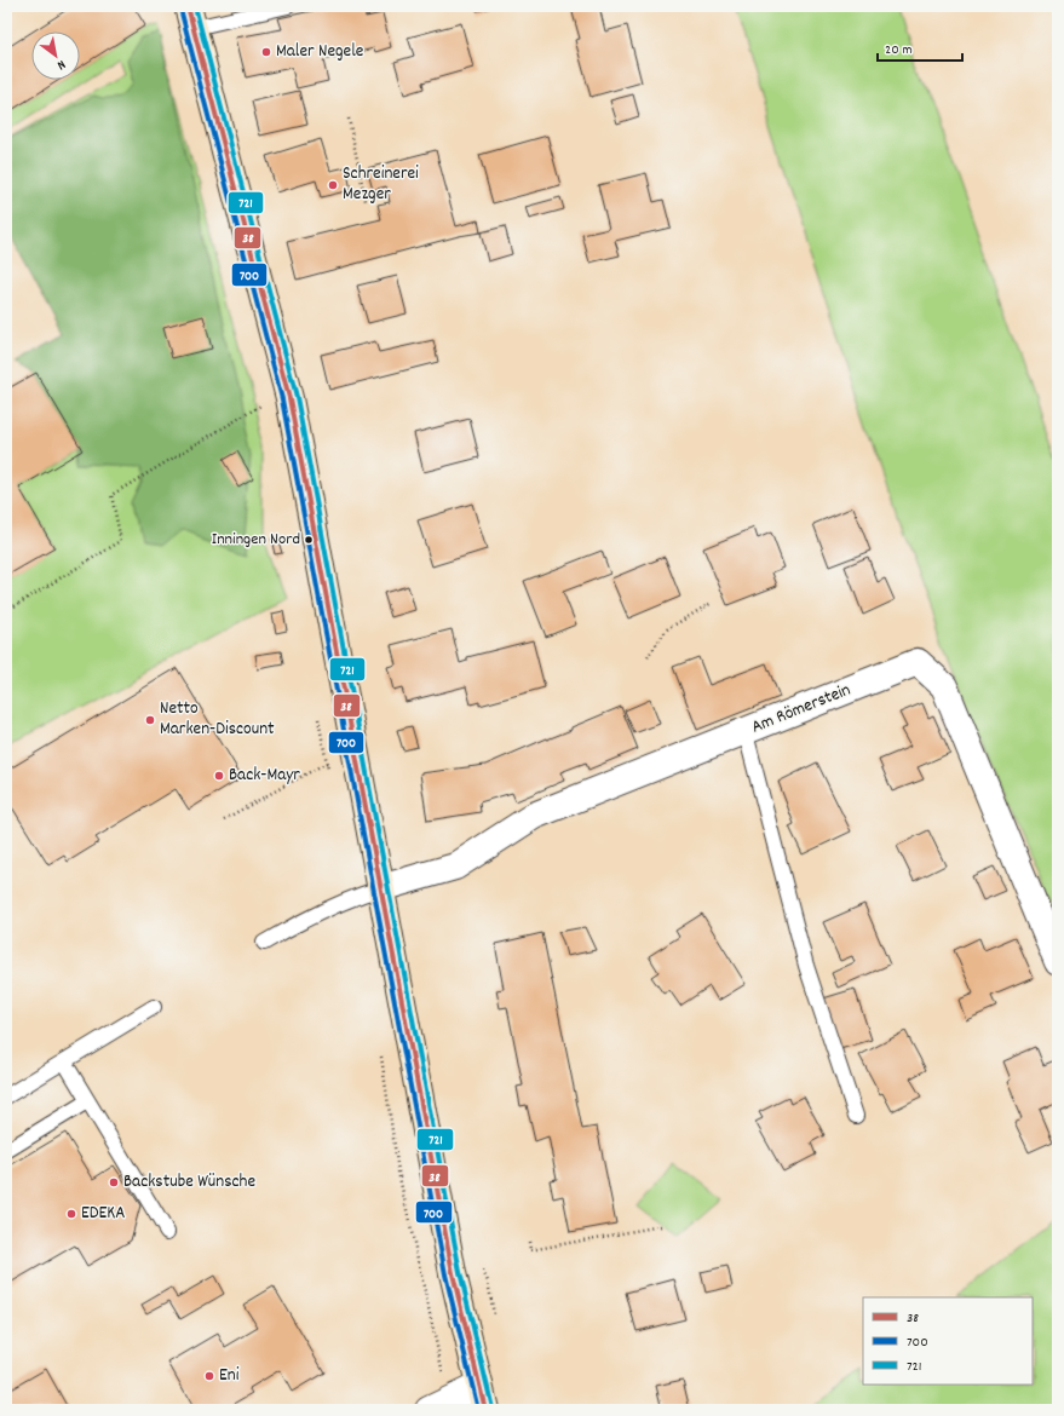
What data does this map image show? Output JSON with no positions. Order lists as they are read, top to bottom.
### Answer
{
  "streets": {
    "street": ["Am Römerstein"]
  },
  "places": [
    "Maler Negele",
    "Schreinerei Mezger",
    "Inningen Nord",
    "Netto Marken-Discount",
    "Back-Mayr",
    "Backstube Wünsche",
    "EDEKA",
    "Eni"
  ],
  "lines": ["transit line 38", "transit line 721", "transit line 700"],
  "legend": ["38", "700", "721"],
  "scale_bar": "20 m",
  "north": "bottom right"
}
